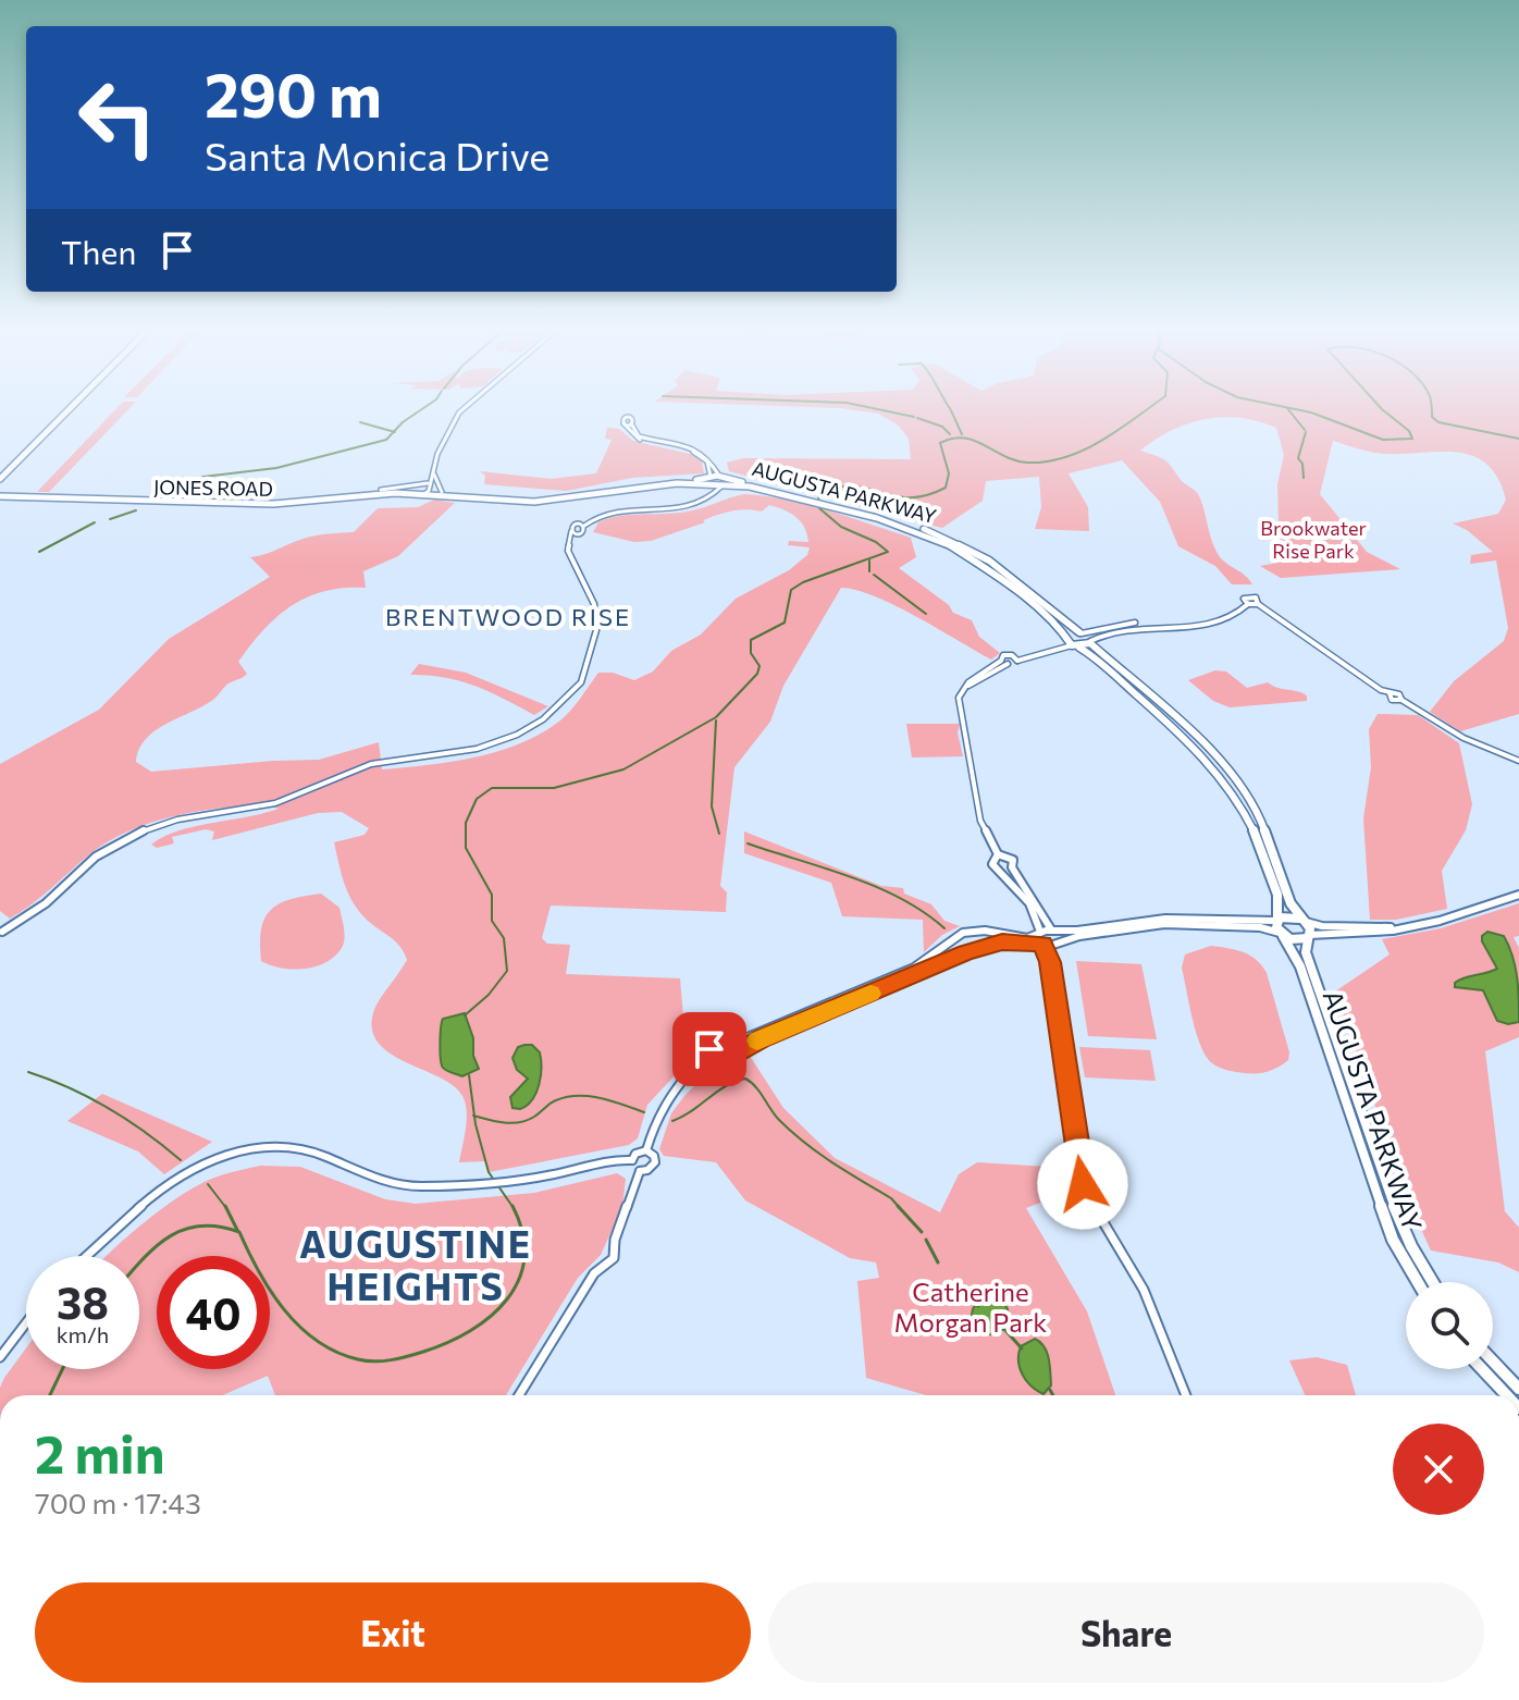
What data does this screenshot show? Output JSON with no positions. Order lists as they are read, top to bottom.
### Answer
{
  "streets": {
    "main road": ["JONES ROAD", "AUGUSTA PARKWAY"]
  },
  "districts": ["BRENTWOOD RISE", "AUGUSTINE HEIGHTS"],
  "parks": ["Brookwater Rise Park", "Catherine Morgan Park"],
  "page": {
    "turn": ["290 m", "Santa Monica Drive"],
    "then": "Then",
    "speed": "38 km/h",
    "limit": "40",
    "heading": ["2 min", "700 m · 17:43"],
    "buttons": ["Exit", "Share"]
  }
}
